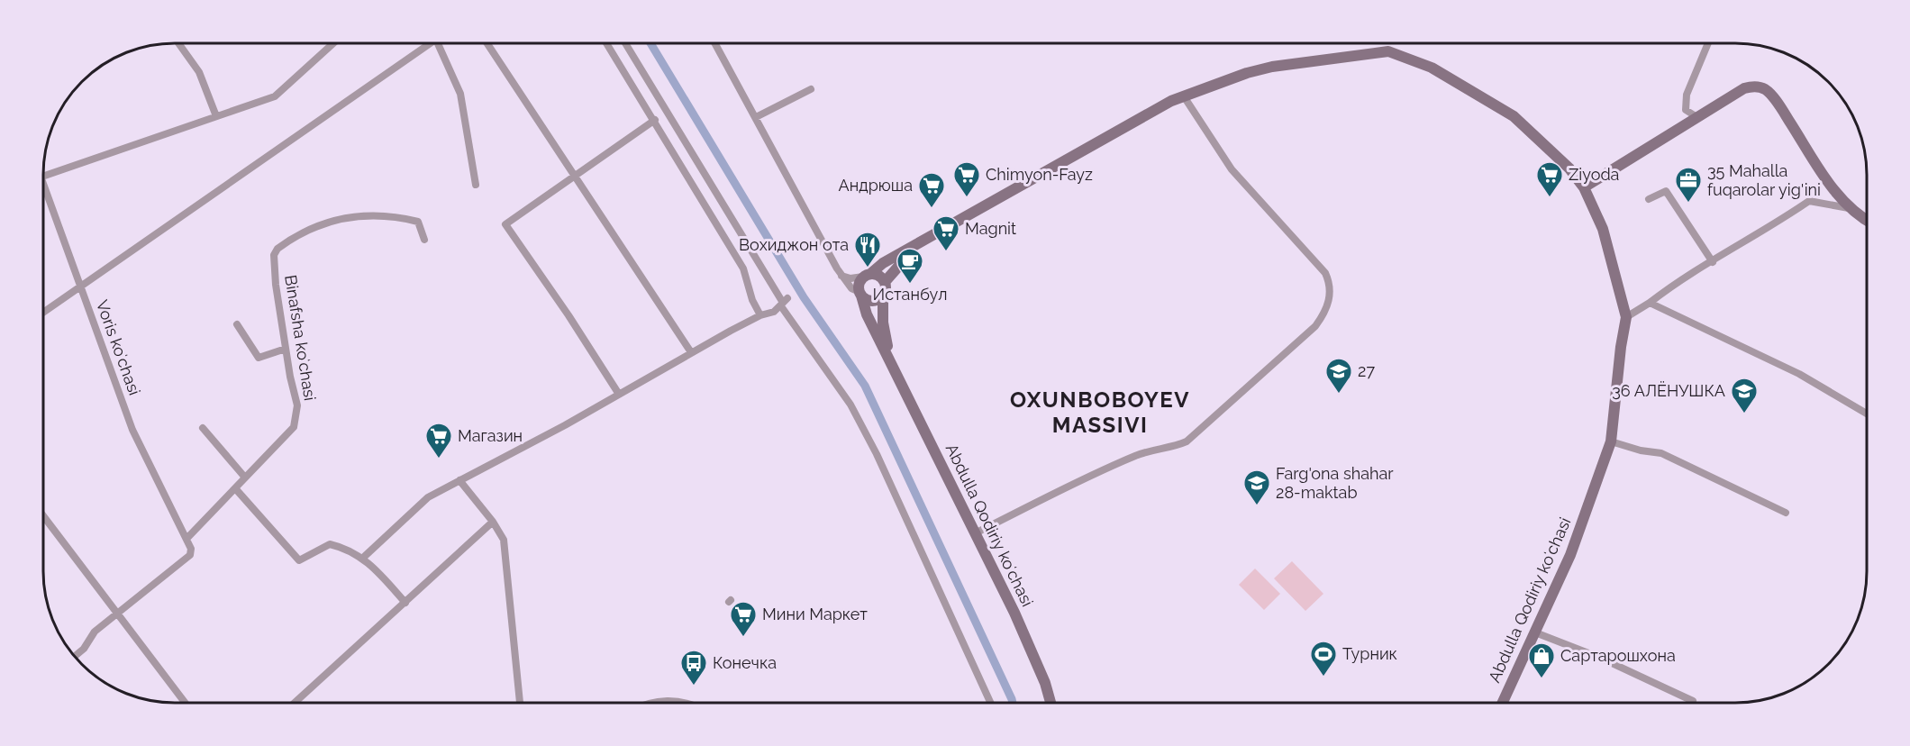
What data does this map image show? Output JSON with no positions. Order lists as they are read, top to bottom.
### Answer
{
  "streets": {
    "street": ["Binafsha koʻchasi", "Voris koʻchasi", "Abdulla Qodiriy koʻchasi"]
  },
  "crossings": [
    ["Binafsha koʻchasi", "Voris koʻchasi"]
  ],
  "districts": ["OXUNBOBOYEV MASSIVI"],
  "places": {
    "supermarket": [
      "Chimyon-Fayz",
      "Ziyoda",
      "Андрюша",
      "Magnit",
      "Магазин",
      "Мини Маркет"
    ],
    "office": ["35 Mahalla fuqarolar yig'ini"],
    "restaurant": ["Вохиджон ота"],
    "cafe": ["Истанбул"],
    "school or university": ["27", "36 АЛЁНУШКА", "Farg'ona shahar 28-maktab"],
    "sports": ["Турник"],
    "shop": ["Сартарошхона"],
    "bus stop": ["Конечка"]
  }
}
